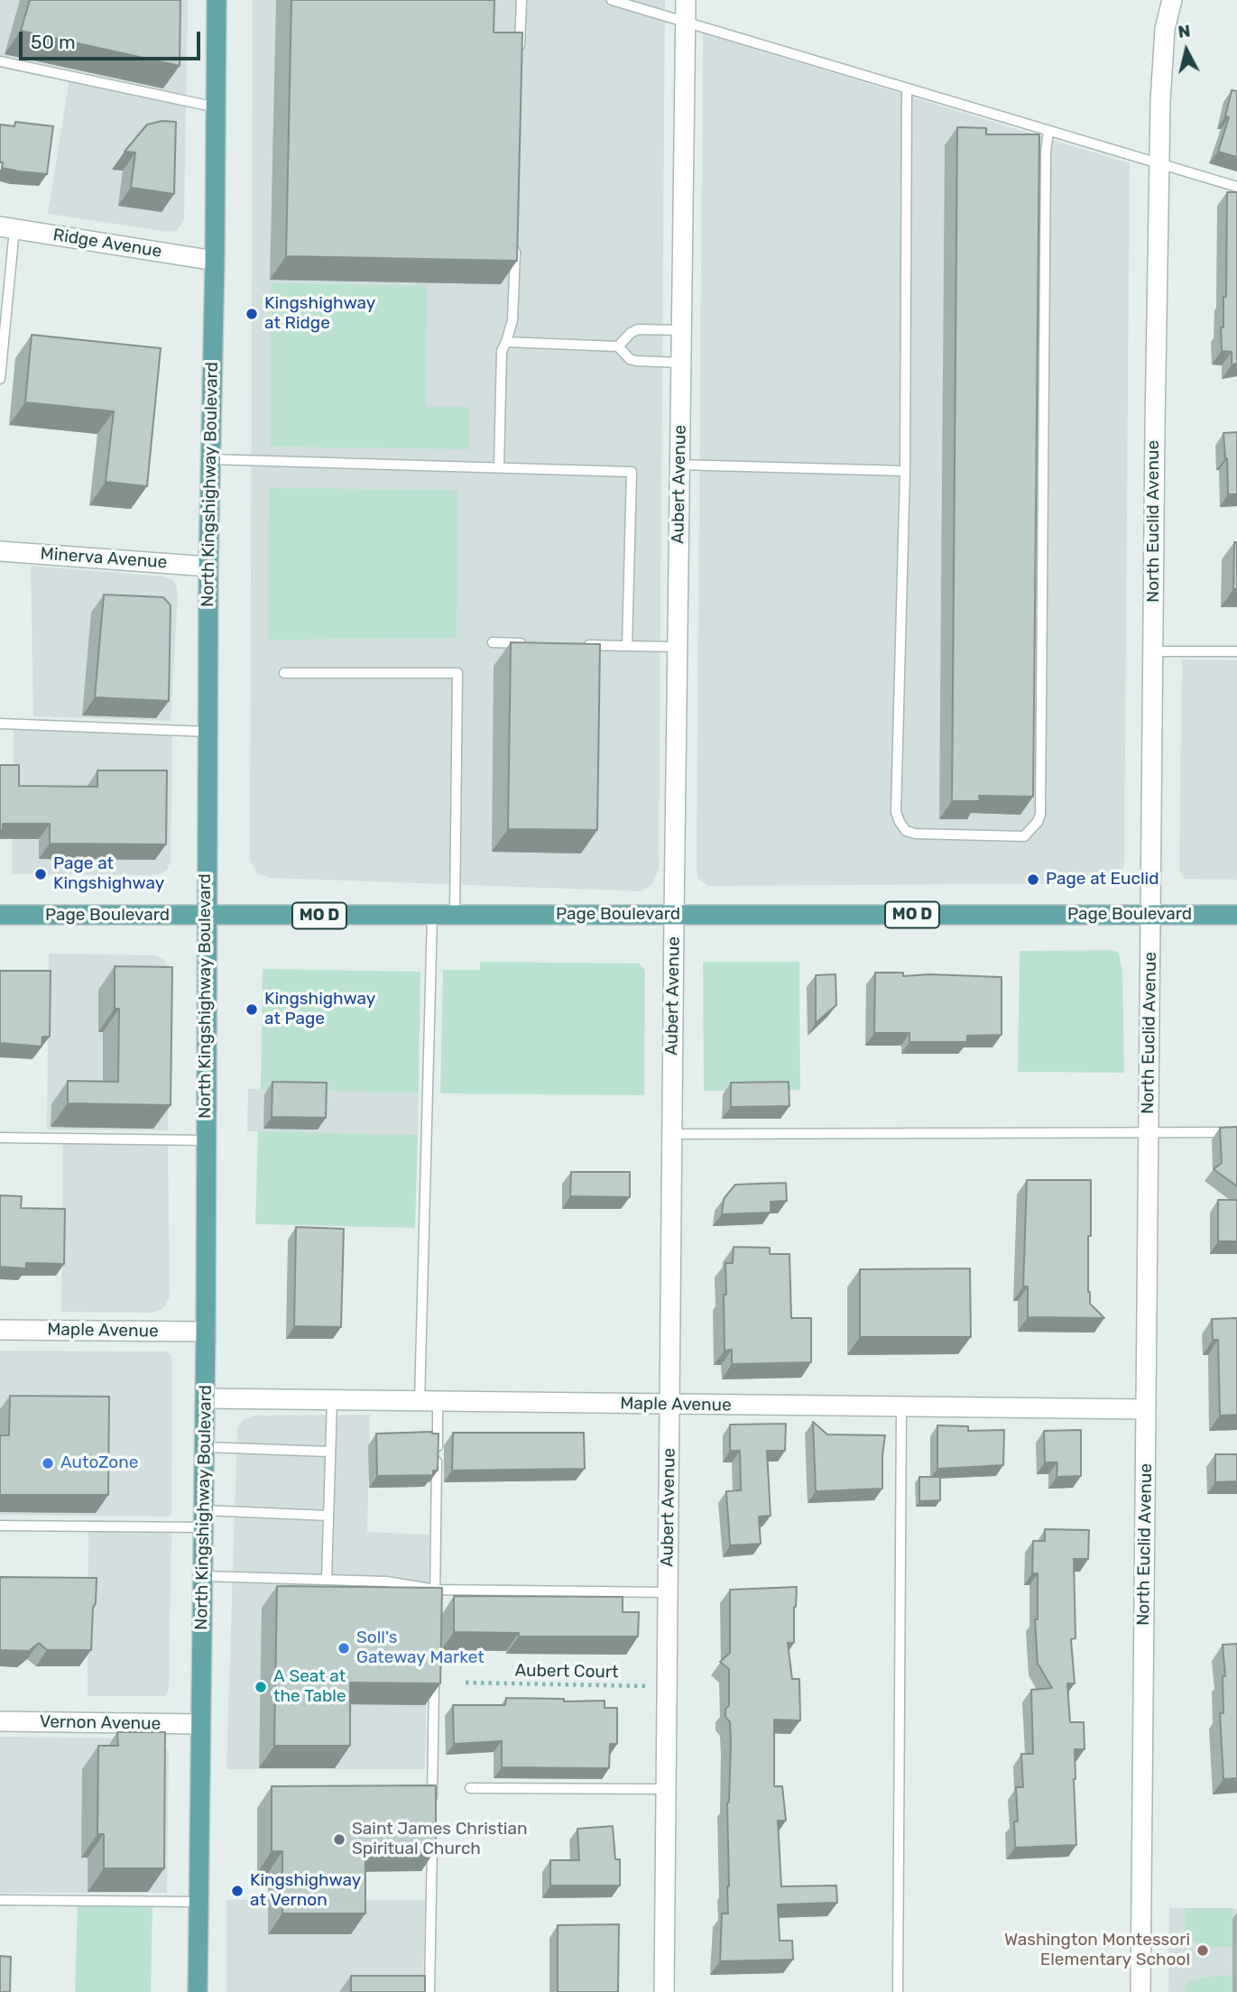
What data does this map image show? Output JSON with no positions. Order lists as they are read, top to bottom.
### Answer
{
  "streets": {
    "main road": ["North Kingshighway Boulevard", "Page Boulevard", "MO D"],
    "street": [
      "Ridge Avenue",
      "Aubert Avenue",
      "North Euclid Avenue",
      "Minerva Avenue",
      "Maple Avenue",
      "Vernon Avenue"
    ],
    "path": ["Aubert Court"]
  },
  "crossings": [
    ["Ridge Avenue", "North Kingshighway Boulevard"],
    ["North Kingshighway Boulevard", "Minerva Avenue"],
    ["North Kingshighway Boulevard", "Page Boulevard"],
    ["North Kingshighway Boulevard", "Maple Avenue"],
    ["North Kingshighway Boulevard", "Vernon Avenue"],
    ["Aubert Avenue", "Page Boulevard"],
    ["Aubert Avenue", "Maple Avenue"],
    ["Aubert Avenue", "Aubert Court"],
    ["North Euclid Avenue", "Page Boulevard"],
    ["North Euclid Avenue", "Maple Avenue"]
  ],
  "places": [
    "Kingshighway at Ridge",
    "Page at Kingshighway",
    "Page at Euclid",
    "Kingshighway at Page",
    "AutoZone",
    "Soll's Gateway Market",
    "A Seat at the Table",
    "Saint James Christian Spiritual Church",
    "Kingshighway at Vernon",
    "Washington Montessori Elementary School"
  ],
  "scale_bar": "50 m",
  "north": "top"
}
